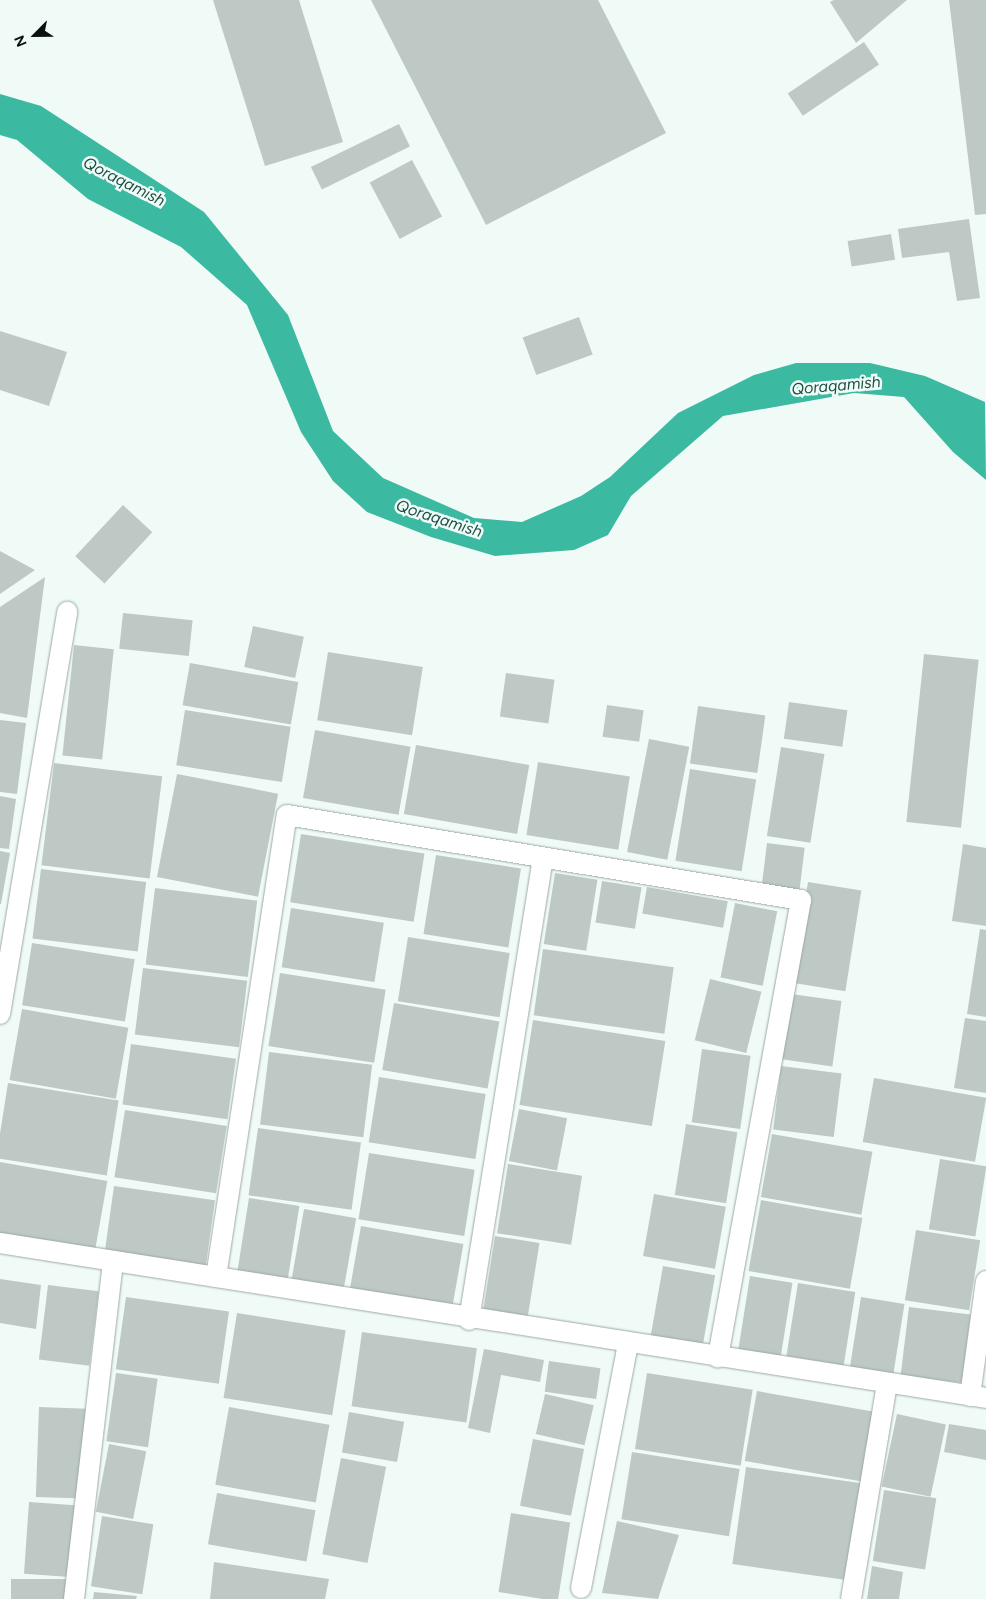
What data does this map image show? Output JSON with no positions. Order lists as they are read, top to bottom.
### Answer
{
  "water": ["Qoraqamish"],
  "north": "bottom left"
}
